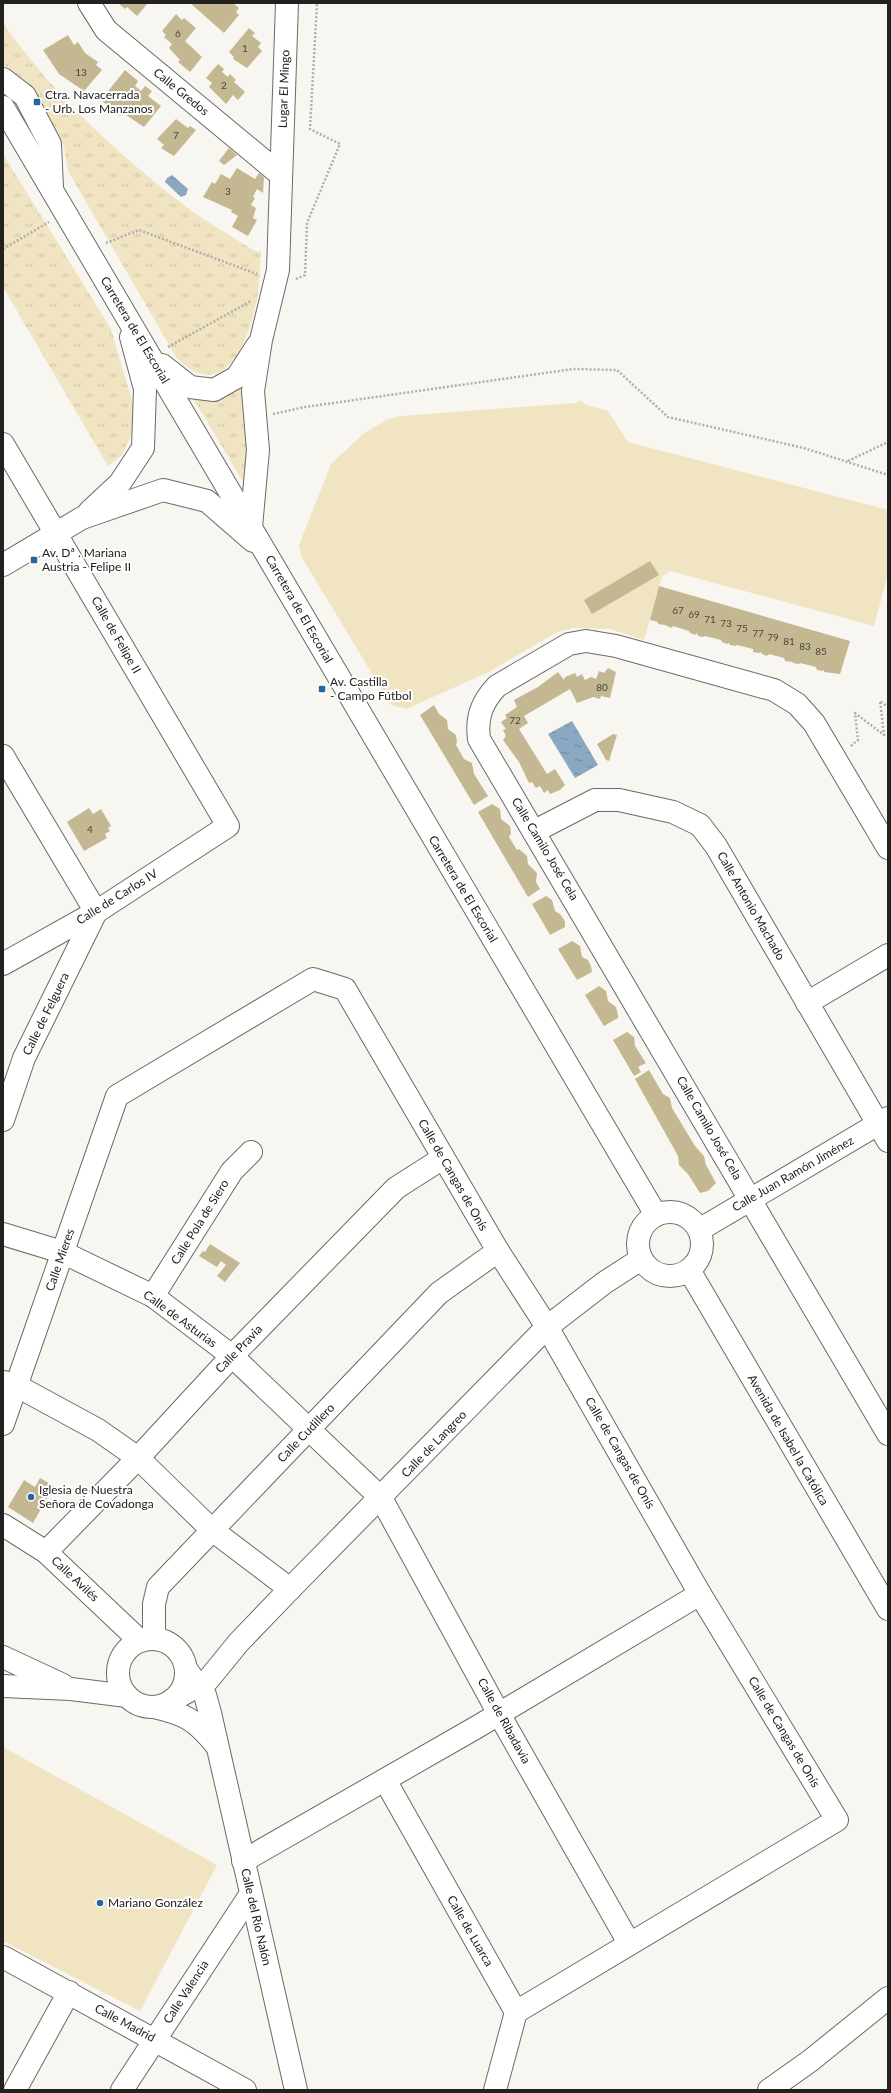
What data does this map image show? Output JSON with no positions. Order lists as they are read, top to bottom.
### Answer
{
  "streets": {
    "street": [
      "Lugar El Mingo",
      "Calle Gredos",
      "Carretera de El Escorial",
      "Calle de Felipe II",
      "Calle Camilo José Cela",
      "Calle de Carlos IV",
      "Calle Antonio Machado",
      "Calle de Felguera",
      "Calle Juan Ramón Jiménez",
      "Calle de Cangas de Onís",
      "Calle Pola de Siero",
      "Calle Mieres",
      "Calle de Asturias",
      "Calle Pravia",
      "Calle Cudillero",
      "Avenida de Isabel la Católica",
      "Calle de Langreo",
      "Calle Avilés",
      "Calle de Ribadavia",
      "Calle del Río Nalón",
      "Calle de Luarca",
      "Calle Valencia",
      "Calle Madrid"
    ]
  },
  "crossings": [
    ["Lugar El Mingo", "Calle Gredos"],
    ["Lugar El Mingo", "Carretera de El Escorial"],
    ["Carretera de El Escorial", "Calle Juan Ramón Jiménez"],
    ["Carretera de El Escorial", "Avenida de Isabel la Católica"],
    ["Carretera de El Escorial", "Calle de Langreo"],
    ["Calle de Felipe II", "Calle de Carlos IV"],
    ["Calle Camilo José Cela", "Calle Antonio Machado"],
    ["Calle Camilo José Cela", "Calle Juan Ramón Jiménez"],
    ["Calle de Carlos IV", "Calle de Felguera"],
    ["Calle Antonio Machado", "Calle Juan Ramón Jiménez"],
    ["Calle Juan Ramón Jiménez", "Avenida de Isabel la Católica"],
    ["Calle Juan Ramón Jiménez", "Calle de Langreo"],
    ["Calle de Cangas de Onís", "Calle Mieres"],
    ["Calle de Cangas de Onís", "Calle Pravia"],
    ["Calle de Cangas de Onís", "Calle Cudillero"],
    ["Calle de Cangas de Onís", "Calle de Langreo"],
    ["Calle de Cangas de Onís", "Calle de Ribadavia"],
    ["Calle de Cangas de Onís", "Calle de Luarca"],
    ["Calle Pola de Siero", "Calle de Asturias"],
    ["Calle Mieres", "Calle de Asturias"],
    ["Calle de Asturias", "Calle Pravia"],
    ["Calle de Asturias", "Calle Cudillero"],
    ["Calle de Asturias", "Calle de Langreo"],
    ["Calle de Asturias", "Calle de Ribadavia"],
    ["Calle Pravia", "Calle Avilés"],
    ["Calle Cudillero", "Calle Avilés"],
    ["Calle Cudillero", "Calle del Río Nalón"],
    ["Avenida de Isabel la Católica", "Calle de Langreo"],
    ["Calle de Langreo", "Calle de Ribadavia"],
    ["Calle de Langreo", "Calle del Río Nalón"],
    ["Calle Avilés", "Calle del Río Nalón"],
    ["Calle del Río Nalón", "Calle Valencia"],
    ["Calle Valencia", "Calle Madrid"]
  ],
  "places": {
    "transit": ["Ctra. Navacerrada - Urb. Los Manzanos", "Av. Dª . Mariana Austria - Felipe II", "Av. Castilla - Campo Fútbol"],
    "other": ["Iglesia de Nuestra Señora de Covadonga", "Mariano González"]
  },
  "house_numbers": [
    "6",
    "1",
    "13",
    "2",
    "7",
    "3",
    "67",
    "69",
    "71",
    "73",
    "75",
    "77",
    "79",
    "81",
    "83",
    "85",
    "80",
    "72",
    "4"
  ]
}
